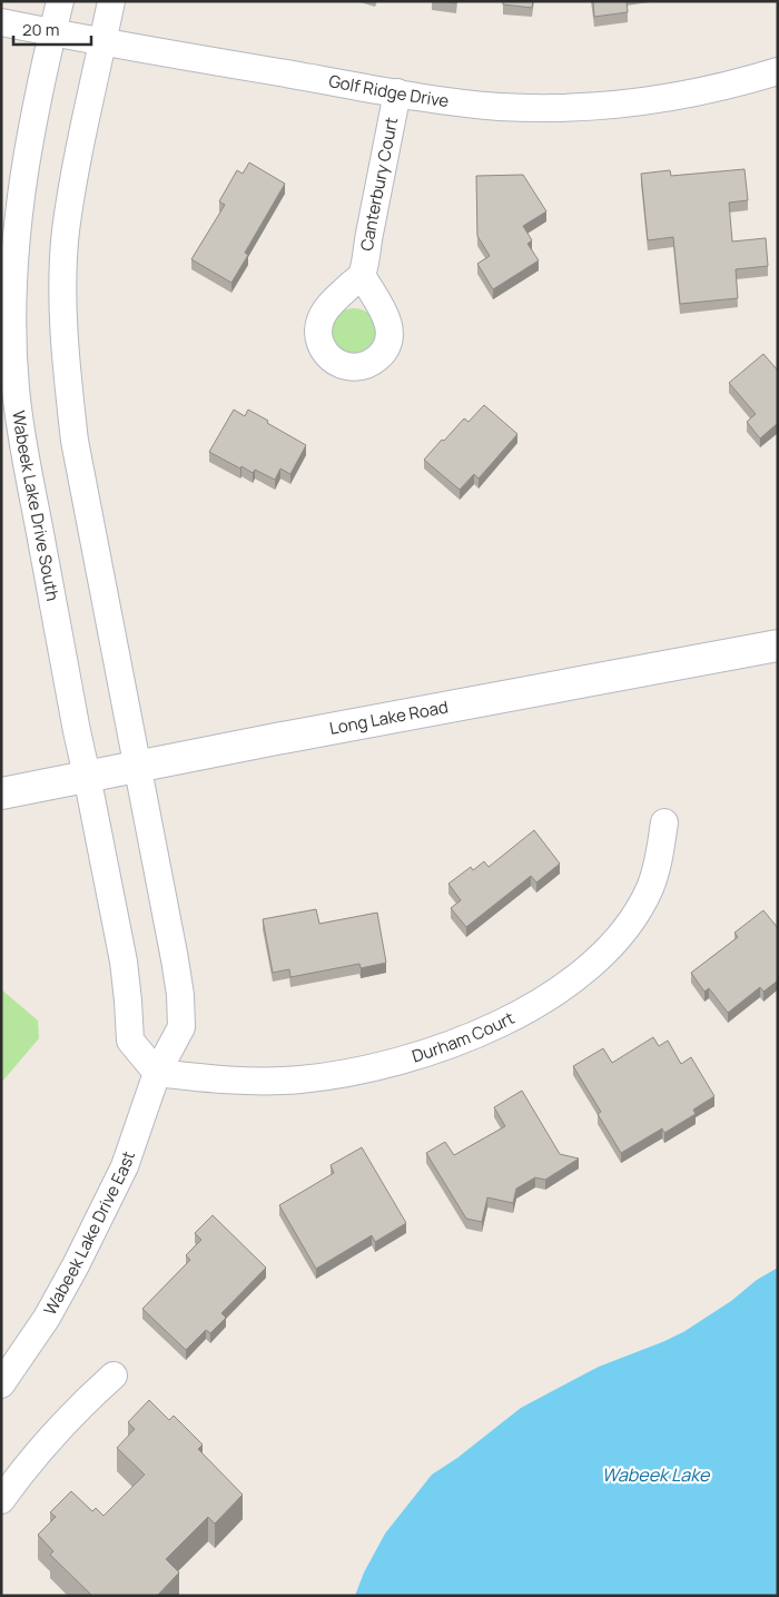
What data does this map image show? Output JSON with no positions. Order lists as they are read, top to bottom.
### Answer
{
  "streets": {
    "main road": ["Long Lake Road"],
    "street": [
      "Golf Ridge Drive",
      "Canterbury Court",
      "Wabeek Lake Drive South",
      "Durham Court",
      "Wabeek Lake Drive East"
    ]
  },
  "crossings": [
    ["Golf Ridge Drive", "Canterbury Court"],
    ["Golf Ridge Drive", "Wabeek Lake Drive South"],
    ["Wabeek Lake Drive South", "Long Lake Road"],
    ["Long Lake Road", "Wabeek Lake Drive East"],
    ["Durham Court", "Wabeek Lake Drive East"]
  ],
  "water": ["Wabeek Lake"],
  "scale_bar": "20 m"
}
